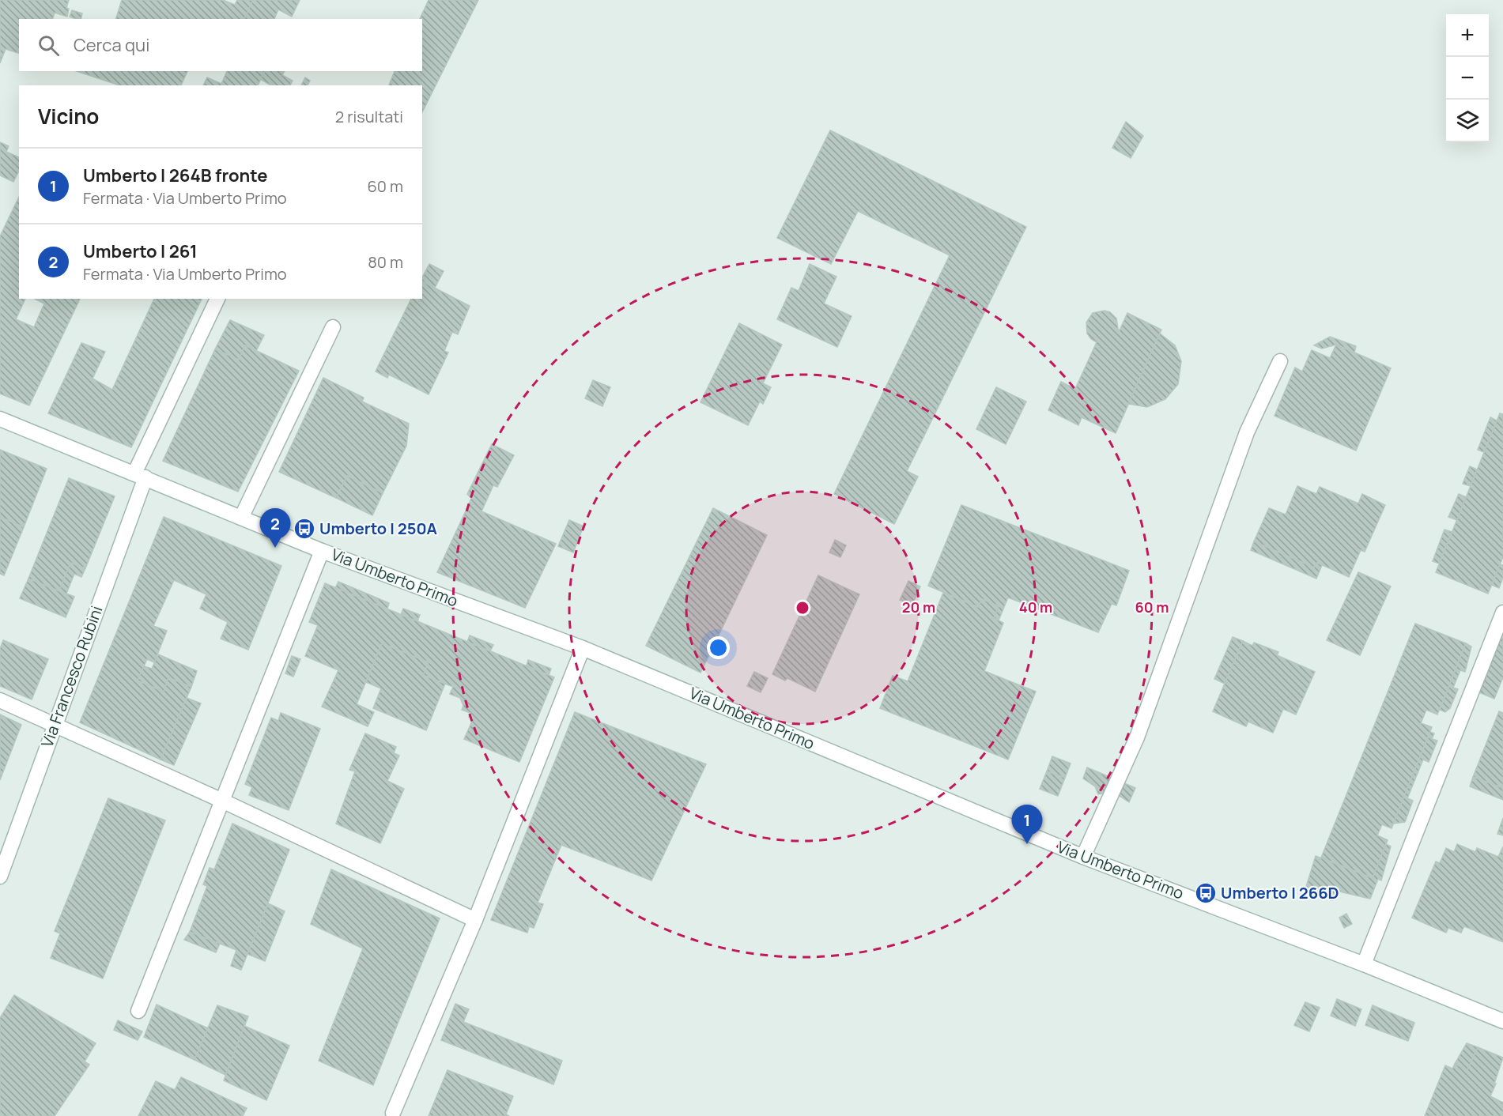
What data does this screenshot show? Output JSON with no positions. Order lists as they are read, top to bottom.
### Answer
{
  "streets": {
    "street": ["Via Umberto Primo", "Via Francesco Rubini"]
  },
  "crossings": [
    ["Via Umberto Primo", "Via Francesco Rubini"]
  ],
  "places": {
    "bus stop": ["Umberto I 250A", "Umberto I 266D"]
  },
  "page": {
    "map_buttons": ["+", "−"],
    "search": "Cerca qui",
    "heading": ["Vicino", "2 risultati"],
    "list": [
      {
        "mark": "1",
        "name": "Umberto I 264B fronte",
        "note": "Fermata · Via Umberto Primo",
        "value": "60 m"
      },
      {
        "mark": "2",
        "name": "Umberto I 261",
        "note": "Fermata · Via Umberto Primo",
        "value": "80 m"
      }
    ],
    "pins": ["2", "1"]
  },
  "rings": ["20 m", "40 m", "60 m"]
}
